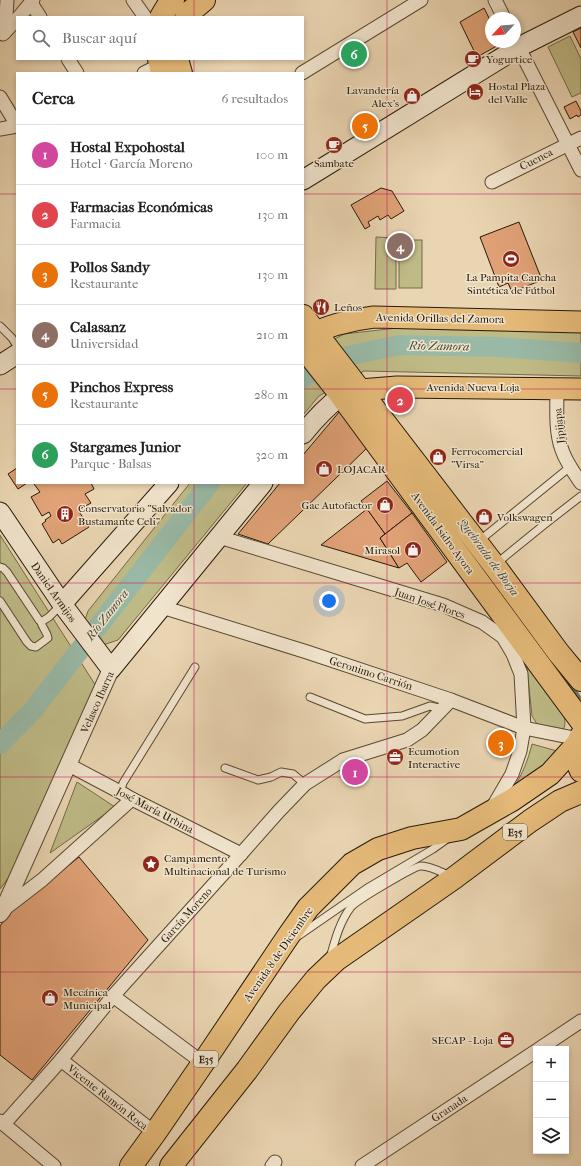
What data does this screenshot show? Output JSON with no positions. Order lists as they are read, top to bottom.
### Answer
{
  "streets": {
    "highway": ["Avenida Isidro Ayora", "E35", "Avenida 8 de Diciembre"],
    "main road": [
      "Avenida Orillas del Zamora",
      "Avenida Nueva Loja",
      "Daniel Armijos",
      "Velasco Ibarra"
    ],
    "street": [
      "Cuenca",
      "Jipijapa",
      "Juan José Flores",
      "Geronimo Carrión",
      "José María Urbina",
      "García Moreno",
      "Vicente Ramón Roca",
      "Granada"
    ]
  },
  "crossings": [
    ["Avenida Orillas del Zamora", "Avenida Isidro Ayora"],
    ["Avenida Nueva Loja", "Jipijapa"],
    ["Avenida Nueva Loja", "Avenida Isidro Ayora"],
    ["Avenida Isidro Ayora", "Geronimo Carrión"],
    ["Avenida Isidro Ayora", "Avenida 8 de Diciembre"],
    ["Daniel Armijos", "Velasco Ibarra"],
    ["Juan José Flores", "Geronimo Carrión"],
    ["Juan José Flores", "Velasco Ibarra"],
    ["Juan José Flores", "Avenida 8 de Diciembre"],
    ["Geronimo Carrión", "Velasco Ibarra"],
    ["Geronimo Carrión", "García Moreno"],
    ["Geronimo Carrión", "Avenida 8 de Diciembre"],
    ["Velasco Ibarra", "José María Urbina"],
    ["José María Urbina", "García Moreno"],
    ["García Moreno", "Vicente Ramón Roca"],
    ["Avenida 8 de Diciembre", "Vicente Ramón Roca"]
  ],
  "water": ["Río Zamora", "Quebrada de Borja"],
  "places": {
    "cafe": ["Yogurtice", "Sambate"],
    "hotel": ["Hostal Plaza del Valle"],
    "shop": [
      "Lavandería Alex's",
      "Ferrocomercial \"Virsa\"",
      "LOJACAR",
      "Gac Autofactor",
      "Volkswagen",
      "Mirasol",
      "Mecánica Municipal"
    ],
    "sports": ["La Pampita Cancha Sintética de Fútbol"],
    "restaurant": ["Leños"],
    "building": ["Conservatorio \"Salvador Bustamante Celi\""],
    "office": ["Ecumotion Interactive", "SECAP - Loja"],
    "place": ["Campamento Multinacional de Turismo"]
  },
  "north": "bottom left",
  "page": {
    "search": "Buscar aquí",
    "pins": [
      "6",
      "5",
      "4",
      "2",
      "3",
      "1"
    ],
    "heading": ["Cerca", "6 resultados"],
    "list": [
      {
        "mark": "1",
        "name": "Hostal Expohostal",
        "note": "Hotel · García Moreno",
        "value": "100 m"
      },
      {
        "mark": "2",
        "name": "Farmacias Económicas",
        "note": "Farmacia",
        "value": "130 m"
      },
      {
        "mark": "3",
        "name": "Pollos Sandy",
        "note": "Restaurante",
        "value": "130 m"
      },
      {
        "mark": "4",
        "name": "Calasanz",
        "note": "Universidad",
        "value": "210 m"
      },
      {
        "mark": "5",
        "name": "Pinchos Express",
        "note": "Restaurante",
        "value": "280 m"
      },
      {
        "mark": "6",
        "name": "Stargames Junior",
        "note": "Parque · Balsas",
        "value": "320 m"
      }
    ],
    "map_buttons": ["+", "−"]
  }
}
